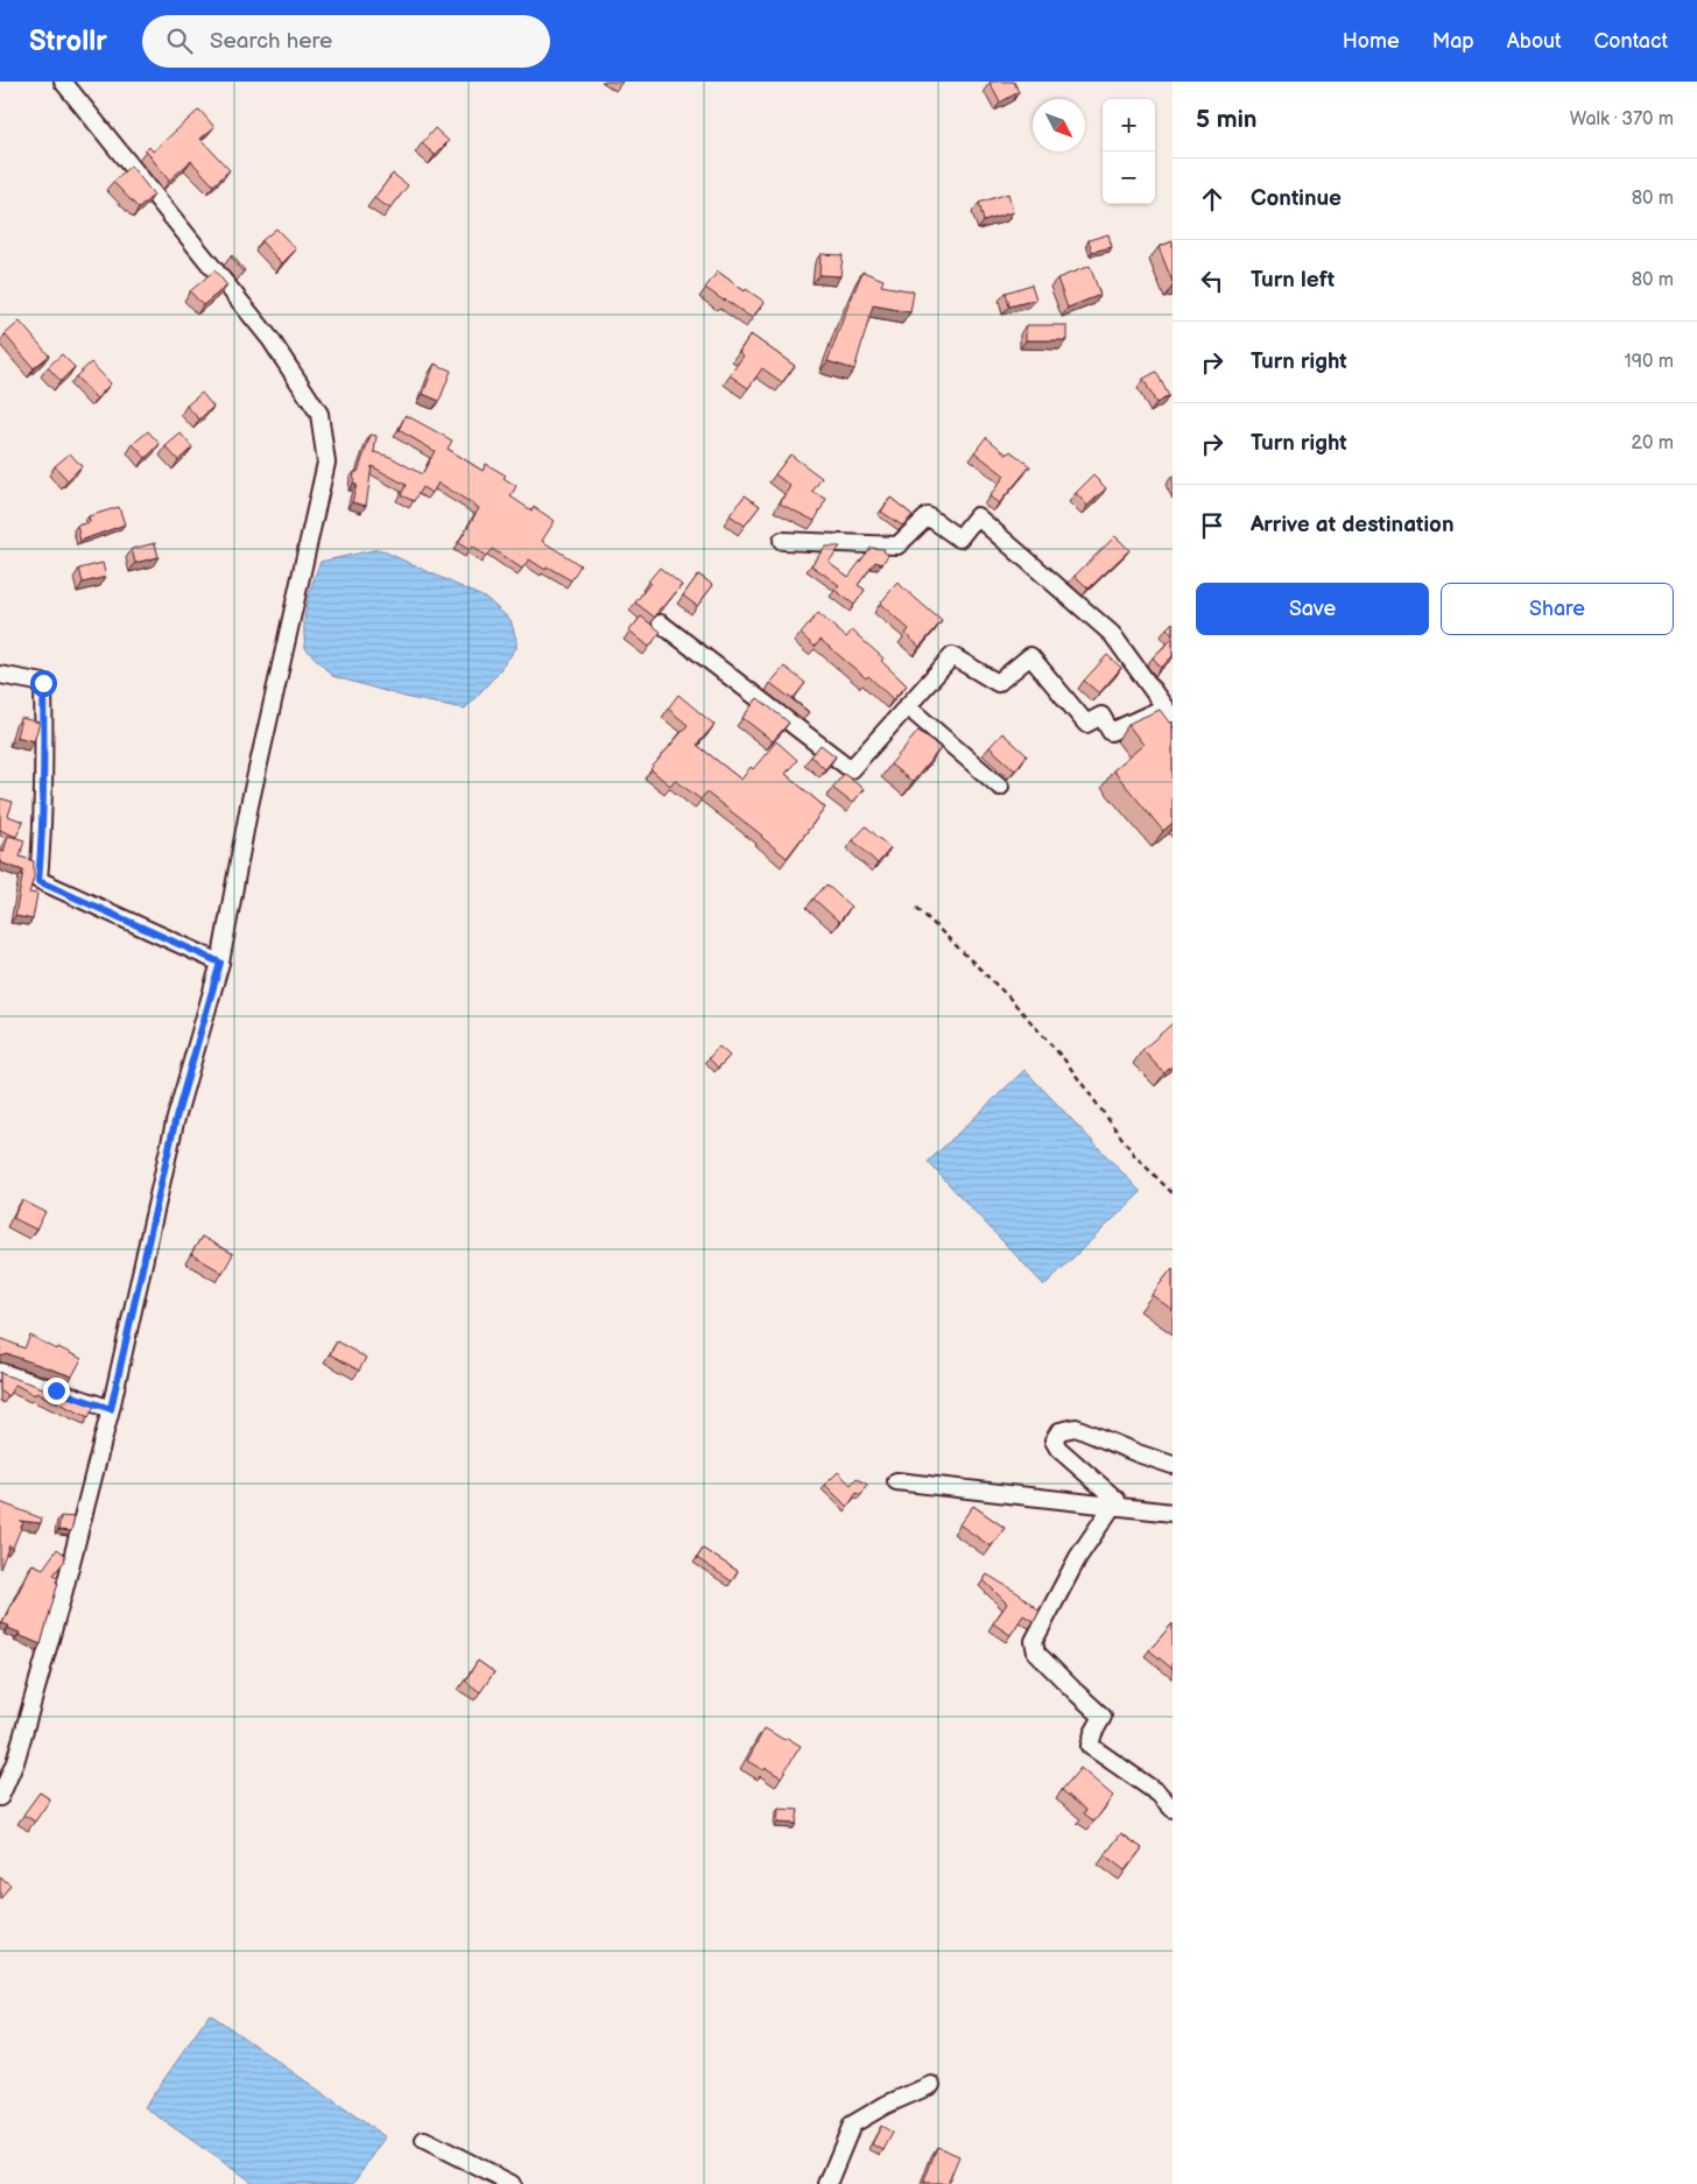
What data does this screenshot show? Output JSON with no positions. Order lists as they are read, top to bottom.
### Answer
{
  "north": "bottom right",
  "page": {
    "header": "Strollr",
    "search": "Search here",
    "nav": [
      "Home",
      "Map",
      "About",
      "Contact"
    ],
    "heading": ["5 min", "Walk · 370 m"],
    "map_buttons": ["+", "−"],
    "list": [
      ["Continue", "80 m"],
      ["Turn left", "80 m"],
      ["Turn right", "190 m"],
      ["Turn right", "20 m"],
      "Arrive at destination"
    ],
    "buttons": ["Save", "Share"]
  }
}
